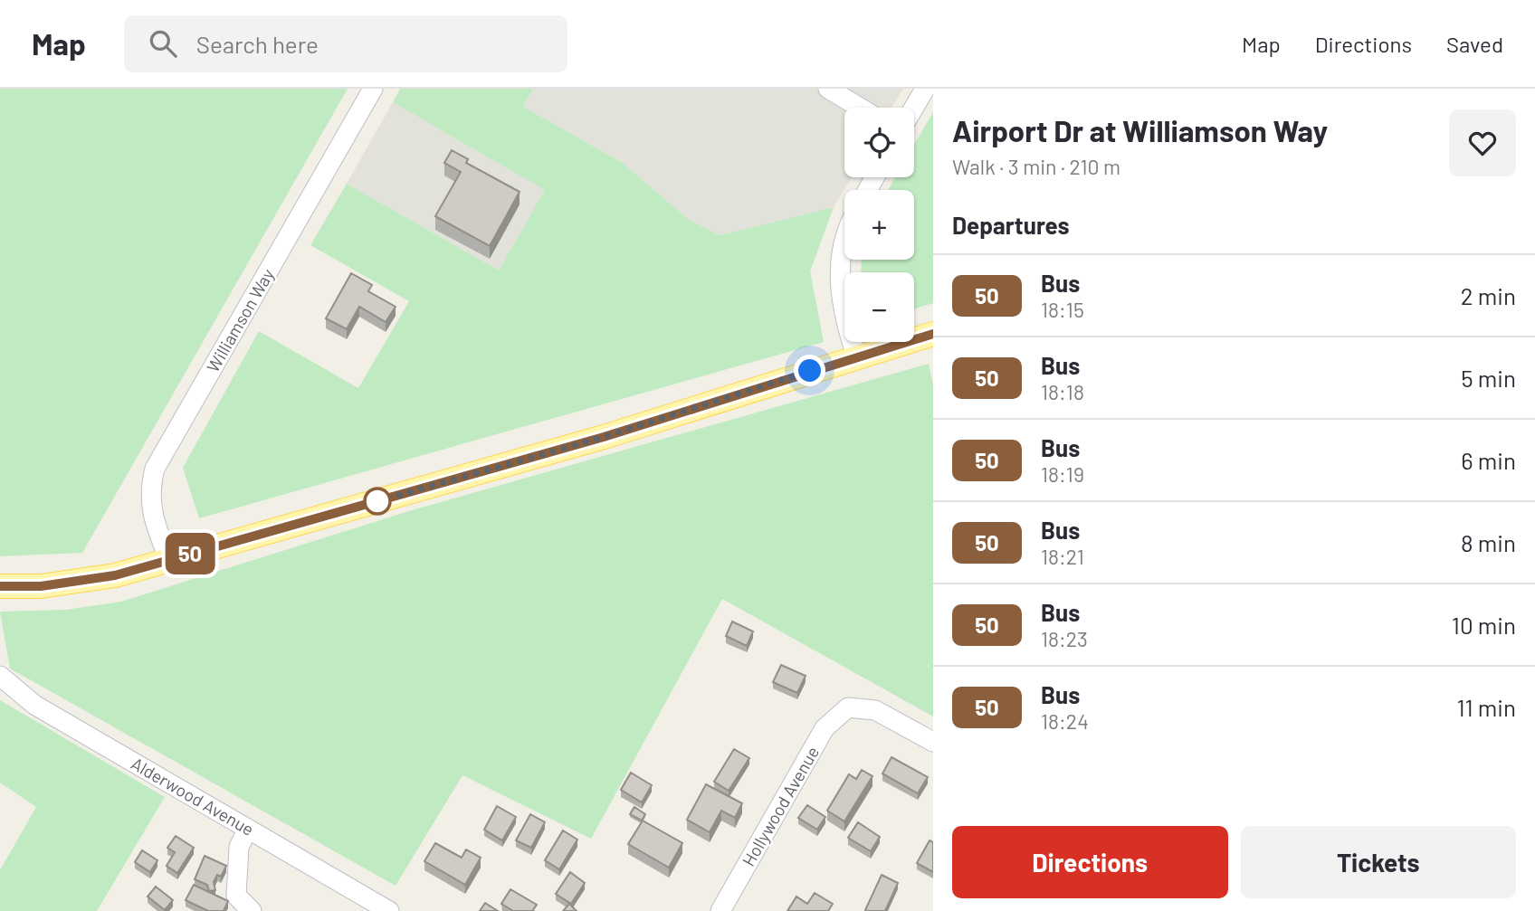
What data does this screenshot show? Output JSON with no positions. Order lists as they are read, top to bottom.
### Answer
{
  "streets": {
    "street": ["Williamson Way", "Alderwood Avenue", "Hollywood Avenue"]
  },
  "lines": ["bus line 50"],
  "page": {
    "header": "Map",
    "search": "Search here",
    "nav": ["Map", "Directions", "Saved"],
    "on_map": "50",
    "heading": [
      ["Airport Dr at Williamson Way", "Walk · 3 min · 210 m"],
      "Departures"
    ],
    "map_buttons": ["+", "−"],
    "list": [
      {
        "mark": "50",
        "name": "Bus",
        "note": "18:15",
        "value": "2 min"
      },
      {
        "mark": "50",
        "name": "Bus",
        "note": "18:18",
        "value": "5 min"
      },
      {
        "mark": "50",
        "name": "Bus",
        "note": "18:19",
        "value": "6 min"
      },
      {
        "mark": "50",
        "name": "Bus",
        "note": "18:21",
        "value": "8 min"
      },
      {
        "mark": "50",
        "name": "Bus",
        "note": "18:23",
        "value": "10 min"
      },
      {
        "mark": "50",
        "name": "Bus",
        "note": "18:24",
        "value": "11 min"
      }
    ],
    "buttons": ["Directions", "Tickets"]
  }
}
